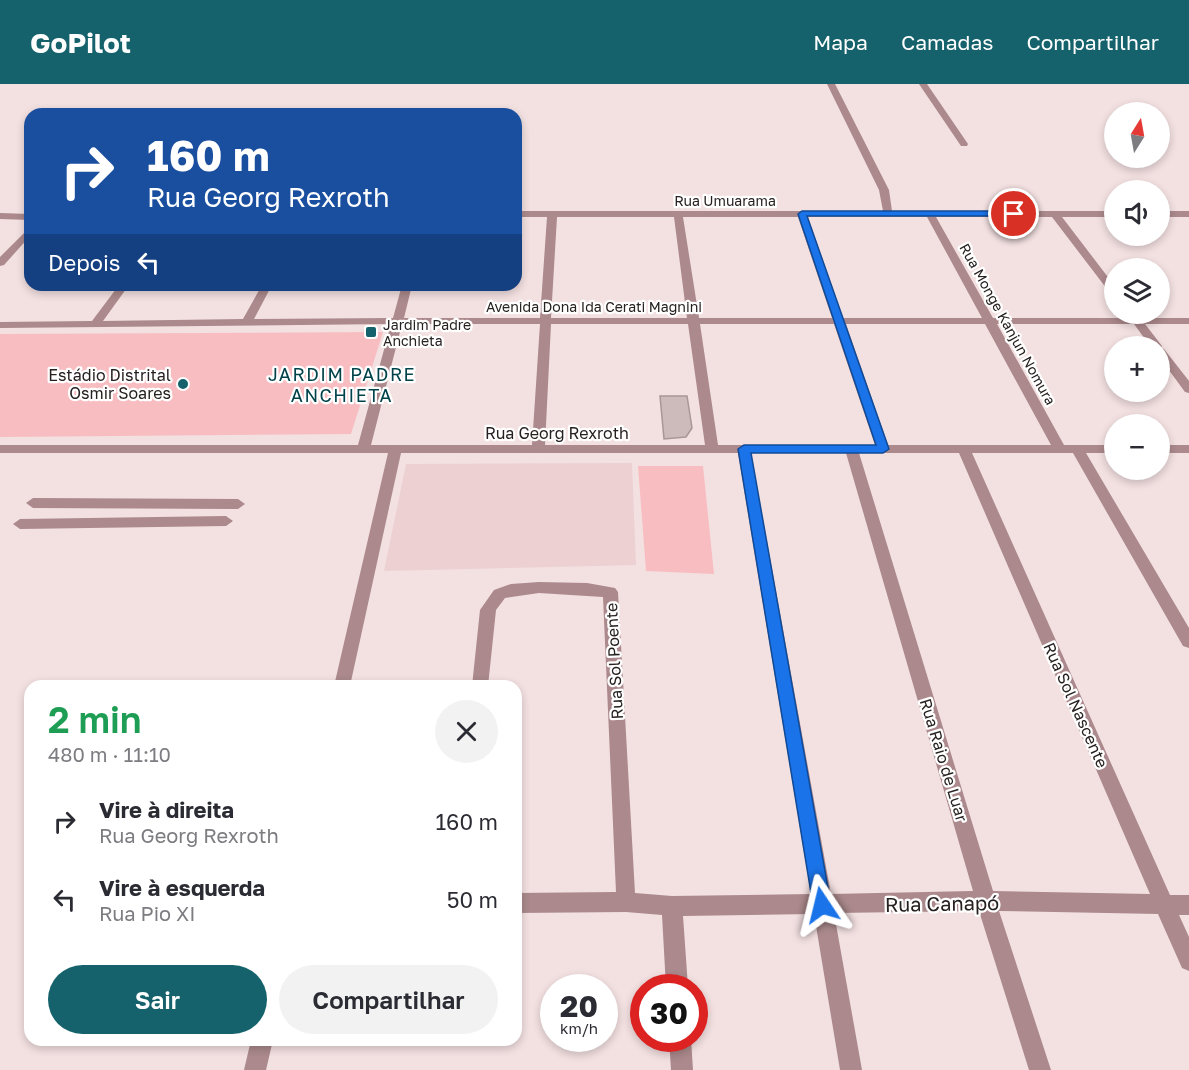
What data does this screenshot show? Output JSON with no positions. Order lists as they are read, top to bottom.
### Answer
{
  "streets": {
    "street": [
      "Rua Umuarama",
      "Avenida Dona Ida Cerati Magnini",
      "Rua Monge Kanjun Nomura",
      "Rua Georg Rexroth",
      "Rua Sol Poente",
      "Rua Sol Nascente",
      "Rua Raio de Luar",
      "Rua Canapó"
    ]
  },
  "crossings": [
    ["Rua Umuarama", "Rua Monge Kanjun Nomura"],
    ["Avenida Dona Ida Cerati Magnini", "Rua Monge Kanjun Nomura"],
    ["Rua Monge Kanjun Nomura", "Rua Georg Rexroth"],
    ["Rua Georg Rexroth", "Rua Sol Nascente"],
    ["Rua Georg Rexroth", "Rua Raio de Luar"],
    ["Rua Sol Poente", "Rua Canapó"],
    ["Rua Sol Nascente", "Rua Canapó"],
    ["Rua Raio de Luar", "Rua Canapó"]
  ],
  "districts": ["JARDIM PADRE ANCHIETA"],
  "places": {
    "transit": ["Jardim Padre Anchieta"],
    "other": ["Estádio Distrital Osmir Soares"]
  },
  "north": "top",
  "page": {
    "header": "GoPilot",
    "nav": ["Mapa", "Camadas", "Compartilhar"],
    "map_buttons": ["+", "−"],
    "turn": ["160 m", "Rua Georg Rexroth"],
    "then": "Depois",
    "heading": ["2 min", "480 m · 11:10"],
    "list": [
      {
        "name": "Vire à direita",
        "note": "Rua Georg Rexroth",
        "value": "160 m"
      },
      {
        "name": "Vire à esquerda",
        "note": "Rua Pio XI",
        "value": "50 m"
      }
    ],
    "buttons": ["Sair", "Compartilhar"],
    "speed": "20 km/h",
    "limit": "30"
  }
}
